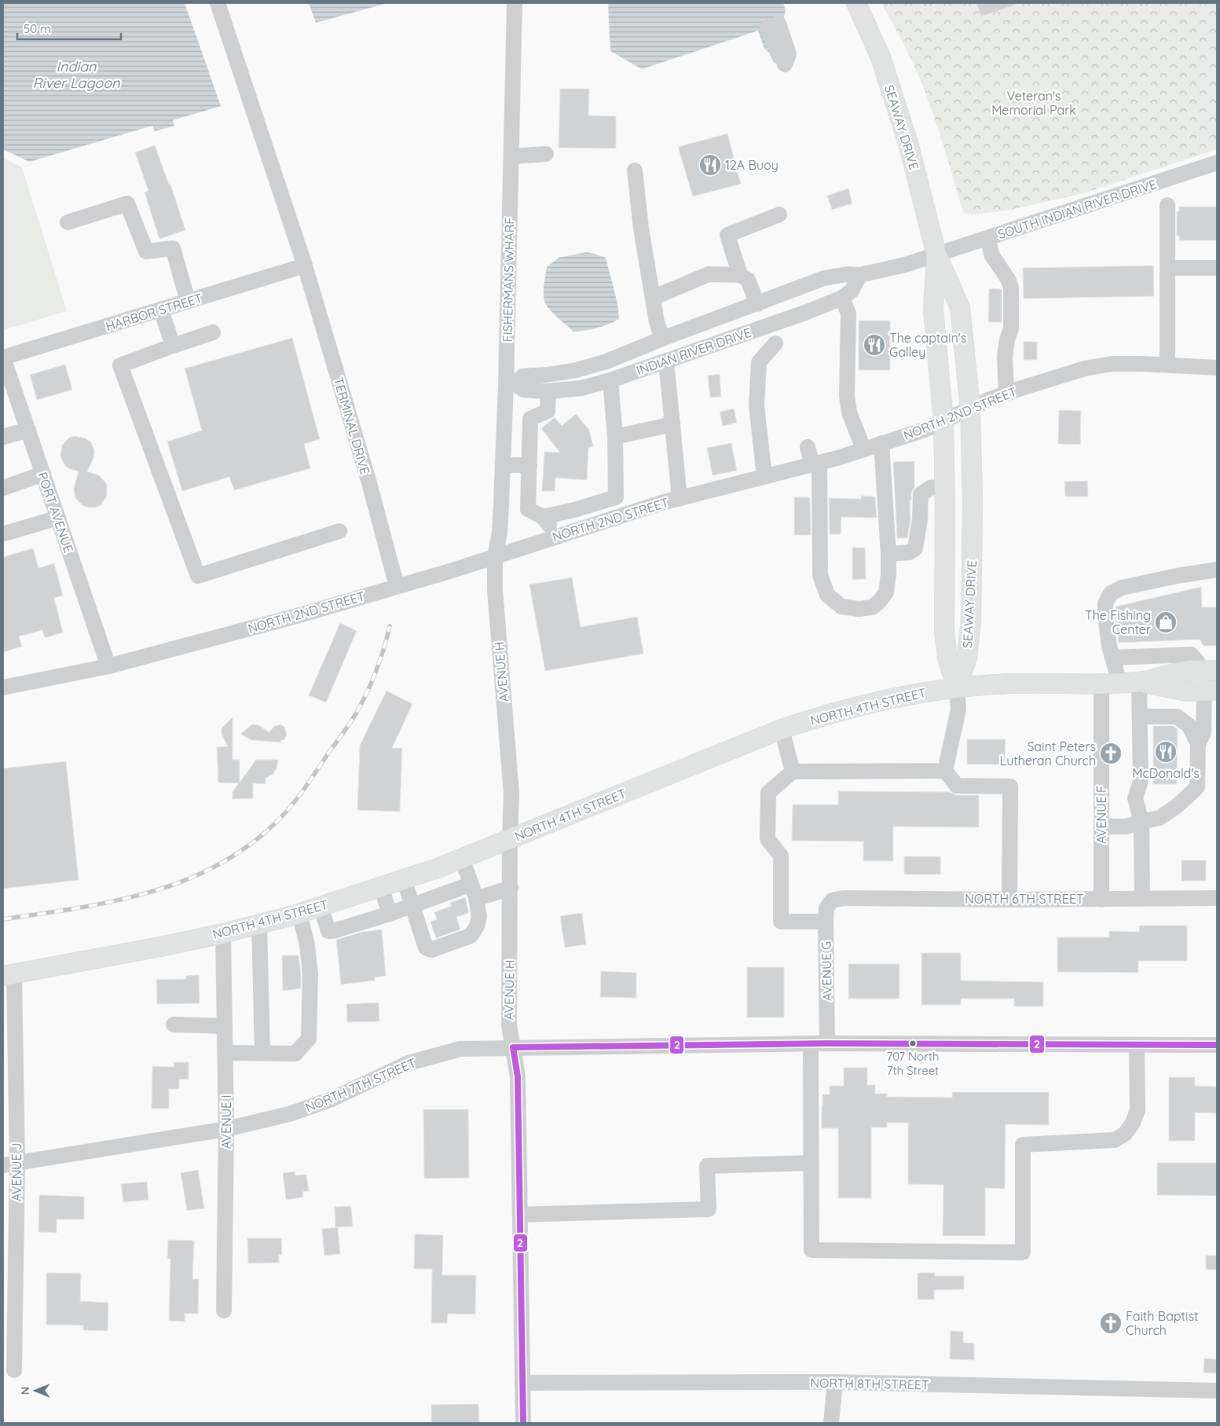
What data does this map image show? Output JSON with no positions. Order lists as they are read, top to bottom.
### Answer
{
  "streets": {
    "main road": ["SEAWAY DRIVE", "NORTH 4TH STREET"],
    "street": [
      "SOUTH INDIAN RIVER DRIVE",
      "FISHERMANS WHARF",
      "HARBOR STREET",
      "INDIAN RIVER DRIVE",
      "NORTH 2ND STREET",
      "TERMINAL DRIVE",
      "PORT AVENUE",
      "AVENUE H",
      "AVENUE F",
      "NORTH 6TH STREET",
      "AVENUE G",
      "NORTH 7TH STREET",
      "AVENUE I",
      "AVENUE J",
      "NORTH 8TH STREET"
    ]
  },
  "crossings": [
    ["SEAWAY DRIVE", "SOUTH INDIAN RIVER DRIVE"],
    ["SEAWAY DRIVE", "INDIAN RIVER DRIVE"],
    ["SEAWAY DRIVE", "NORTH 2ND STREET"],
    ["SEAWAY DRIVE", "NORTH 4TH STREET"],
    ["SOUTH INDIAN RIVER DRIVE", "INDIAN RIVER DRIVE"],
    ["FISHERMANS WHARF", "INDIAN RIVER DRIVE"],
    ["FISHERMANS WHARF", "NORTH 2ND STREET"],
    ["FISHERMANS WHARF", "AVENUE H"],
    ["HARBOR STREET", "TERMINAL DRIVE"],
    ["HARBOR STREET", "PORT AVENUE"],
    ["NORTH 2ND STREET", "TERMINAL DRIVE"],
    ["NORTH 2ND STREET", "PORT AVENUE"],
    ["NORTH 2ND STREET", "AVENUE H"],
    ["AVENUE H", "NORTH 4TH STREET"],
    ["AVENUE H", "NORTH 7TH STREET"],
    ["AVENUE H", "NORTH 8TH STREET"],
    ["NORTH 4TH STREET", "AVENUE F"],
    ["NORTH 4TH STREET", "AVENUE I"],
    ["NORTH 4TH STREET", "AVENUE J"],
    ["AVENUE F", "NORTH 6TH STREET"],
    ["NORTH 6TH STREET", "AVENUE G"],
    ["AVENUE G", "NORTH 7TH STREET"],
    ["NORTH 7TH STREET", "AVENUE I"],
    ["NORTH 7TH STREET", "AVENUE J"]
  ],
  "water": ["Indian River Lagoon"],
  "parks": ["Veteran's Memorial Park"],
  "places": {
    "restaurant": ["12A Buoy", "The captain's Galley", "McDonald's"],
    "shop": ["The Fishing Center"],
    "church": ["Saint Peters Lutheran Church", "Faith Baptist Church"],
    "other": ["707 North 7th Street"]
  },
  "lines": ["transit line 2"],
  "scale_bar": "50 m",
  "north": "left"
}
